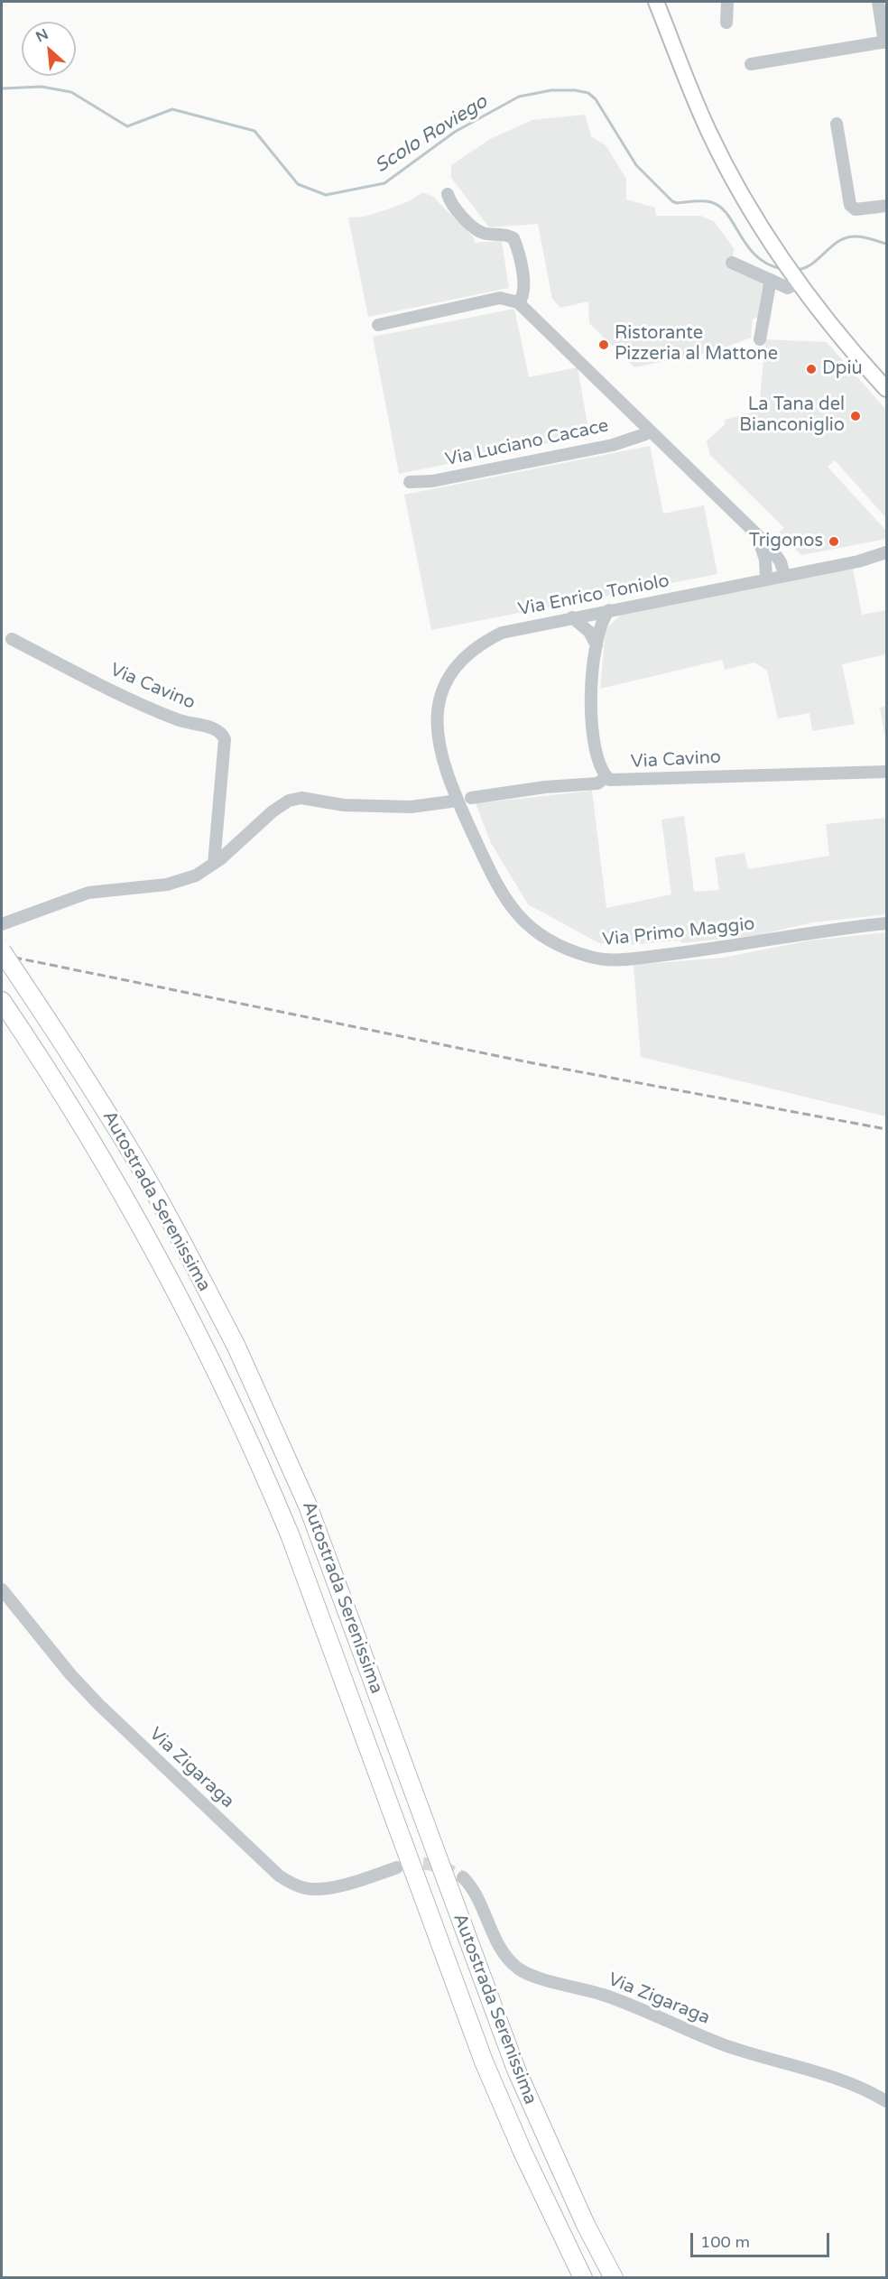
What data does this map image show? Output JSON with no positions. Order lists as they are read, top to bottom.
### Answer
{
  "streets": {
    "highway": ["Autostrada Serenissima"],
    "street": [
      "Via Luciano Cacace",
      "Via Enrico Toniolo",
      "Via Cavino",
      "Via Primo Maggio",
      "Via Zigaraga"
    ]
  },
  "crossings": [
    ["Via Luciano Cacace", "Via Enrico Toniolo"],
    ["Via Enrico Toniolo", "Via Primo Maggio"]
  ],
  "water": ["Scolo Roviego"],
  "places": [
    "Ristorante Pizzeria al Mattone",
    "Dpiù",
    "La Tana del Bianconiglio",
    "Trigonos"
  ],
  "scale_bar": "100 m",
  "north": "top left"
}
